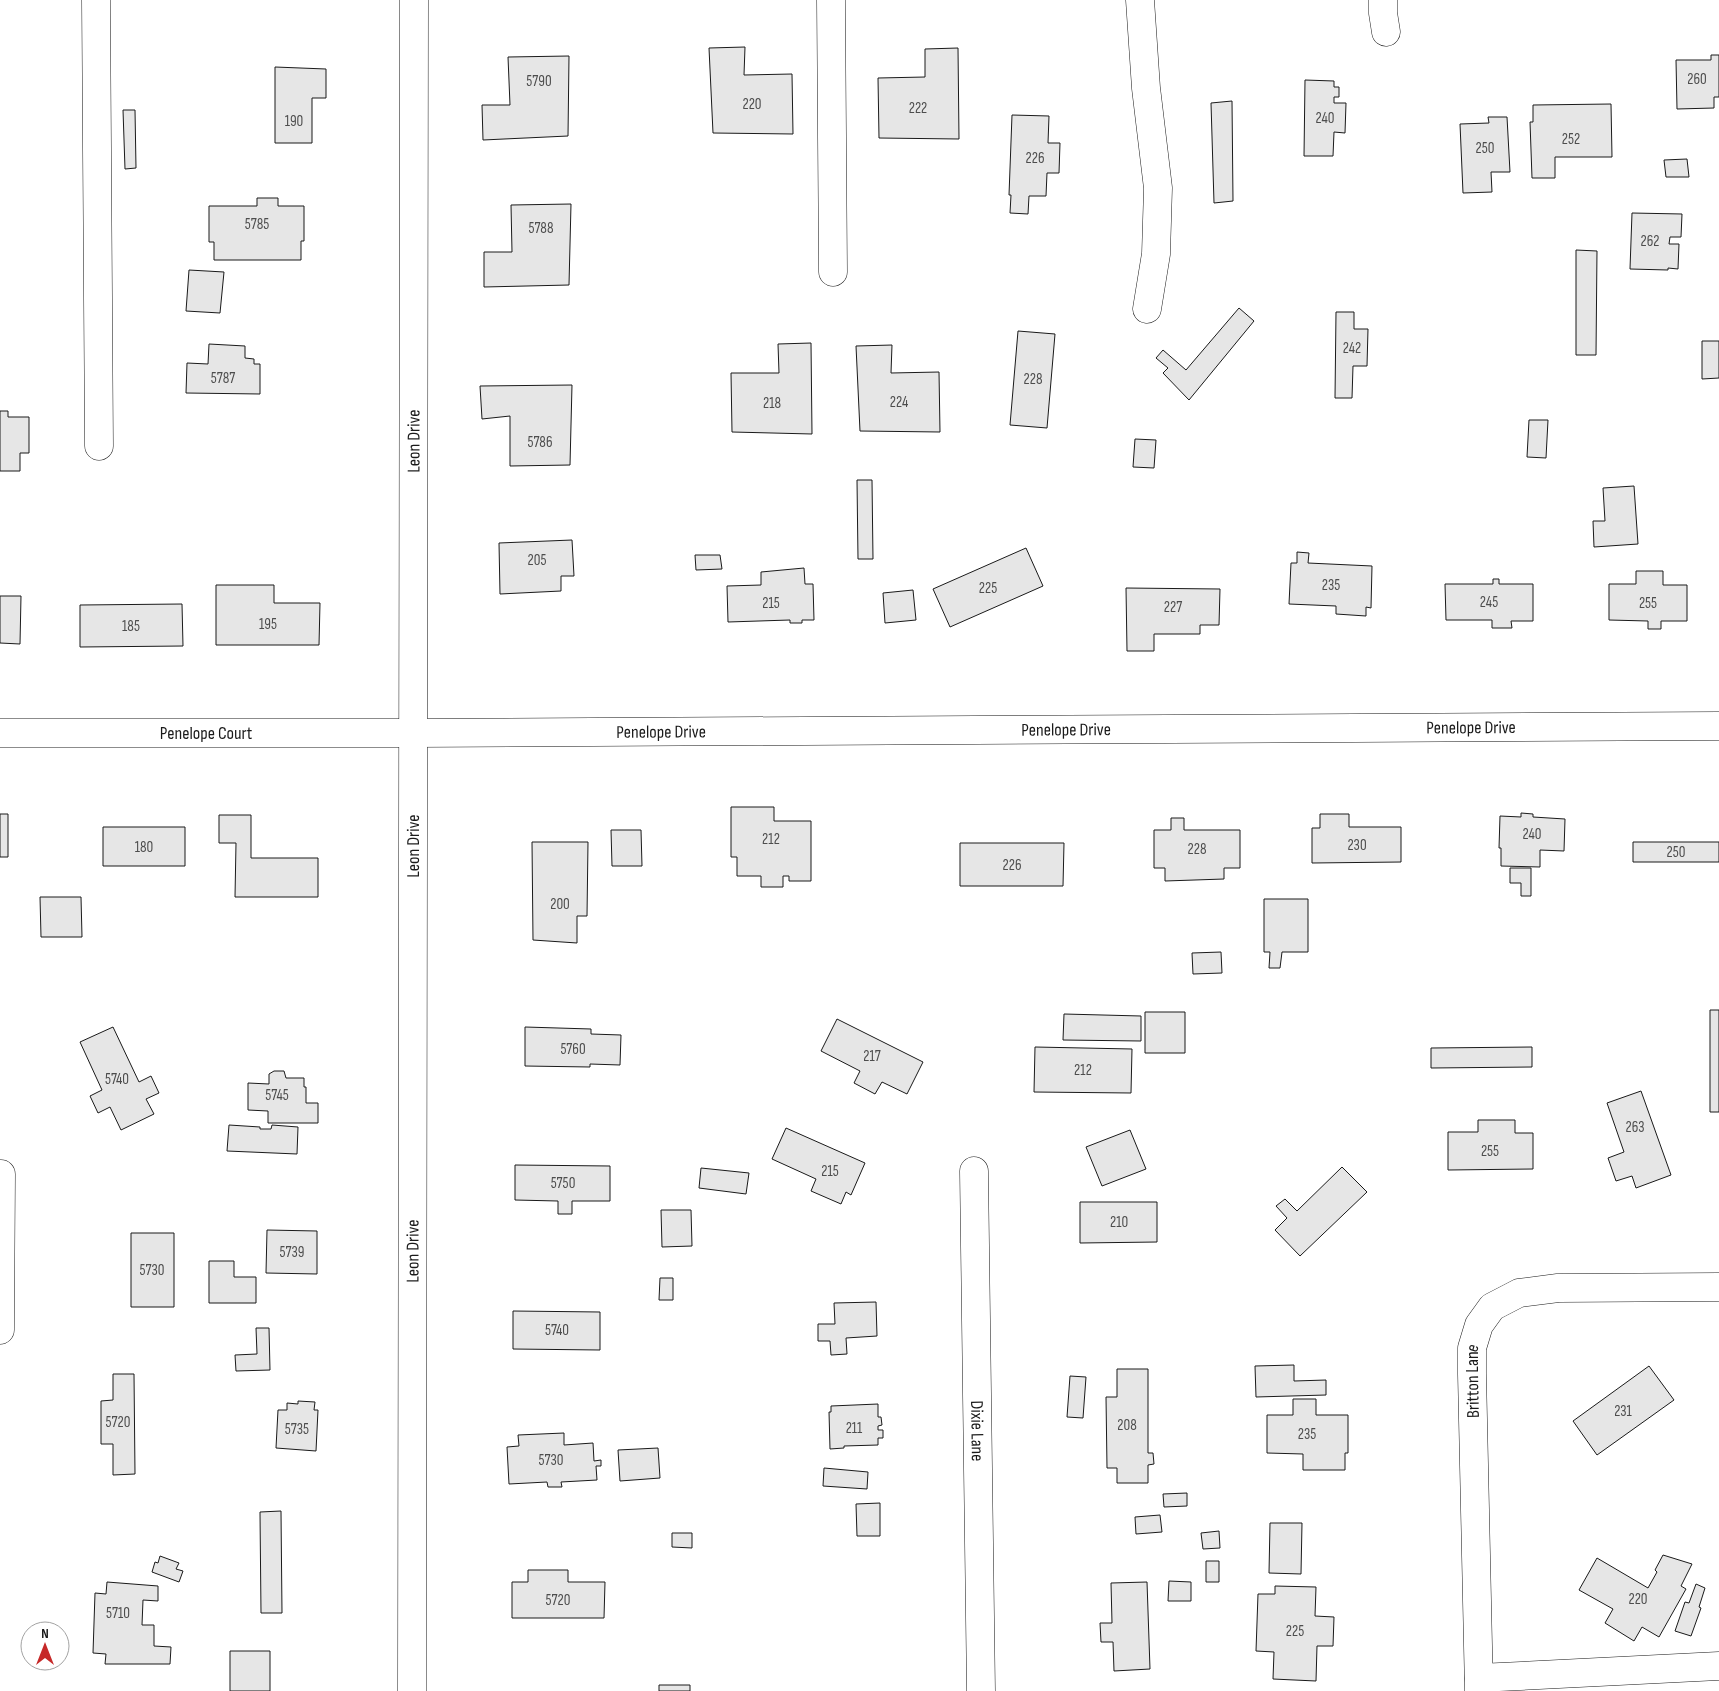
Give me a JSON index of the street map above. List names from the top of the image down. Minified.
{"streets":{"street":["Leon Drive","Penelope Drive","Penelope Court","Britton Lane","Dixie Lane"]},"crossings":[["Leon Drive","Penelope Drive"],["Leon Drive","Penelope Court"],["Penelope Drive","Penelope Court"]],"house_numbers":["260","5790","220","222","240","190","252","250","226","5785","5788","262","242","5787","228","224","218","5786","205","235","225","245","215","255","227","195","185","240","212","230","180","228","250","226","200","5760","217","212","5740","5745","263","255","215","5750","210","5739","5730","5740","231","5720","208","211","5735","235","5730","220","5720","5710","225"],"north":"top"}
